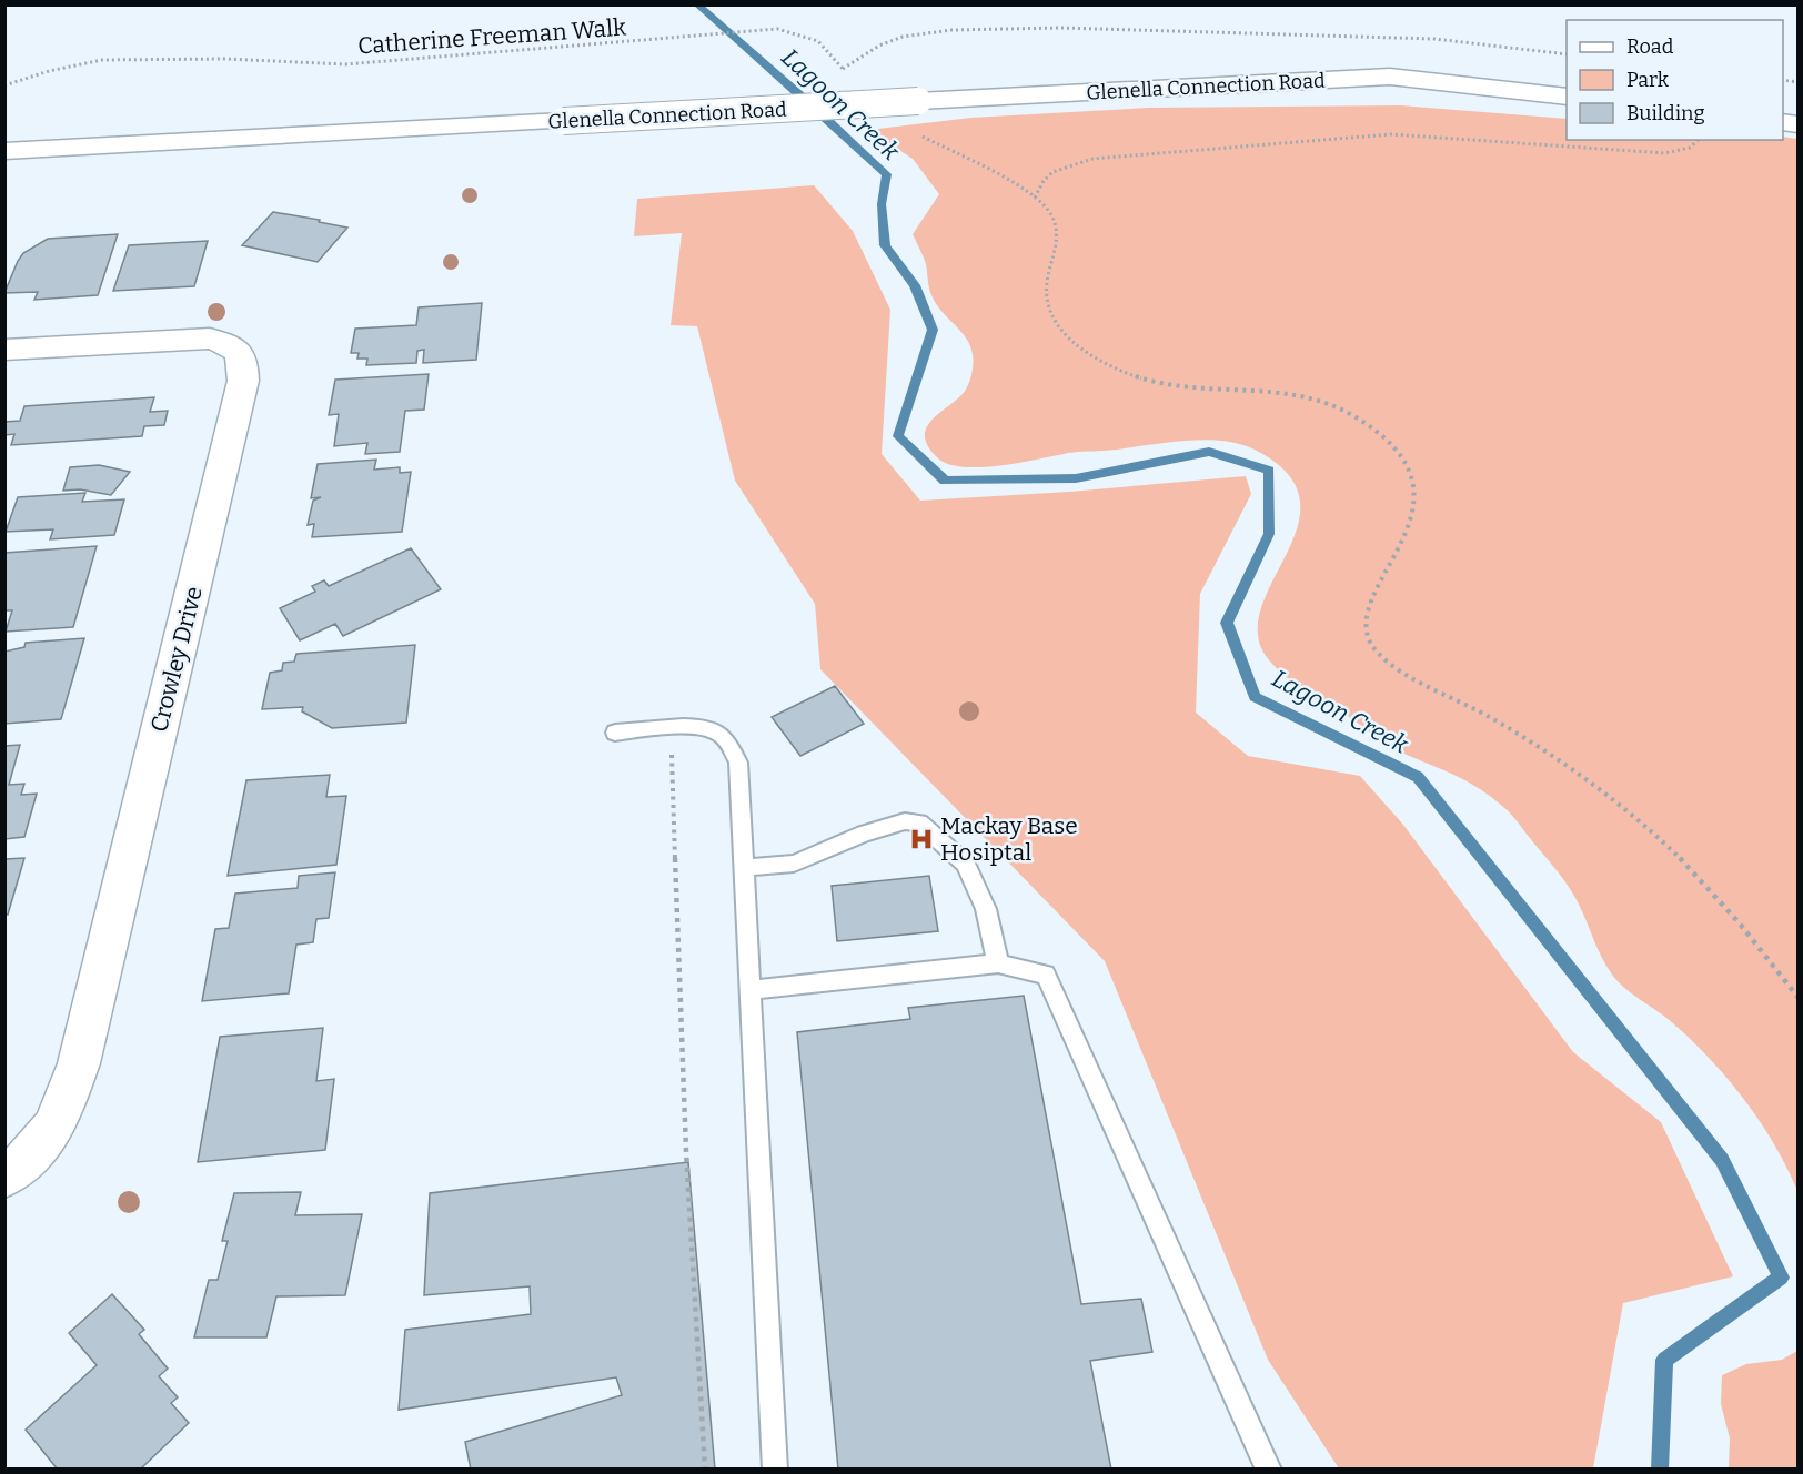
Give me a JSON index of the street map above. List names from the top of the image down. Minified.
{"streets":{"main road":["Glenella Connection Road","Crowley Drive"],"path":["Catherine Freeman Walk"]},"water":["Lagoon Creek"],"places":{"hospital":["Mackay Base Hosiptal"]},"legend":["Road","Park","Building"]}
